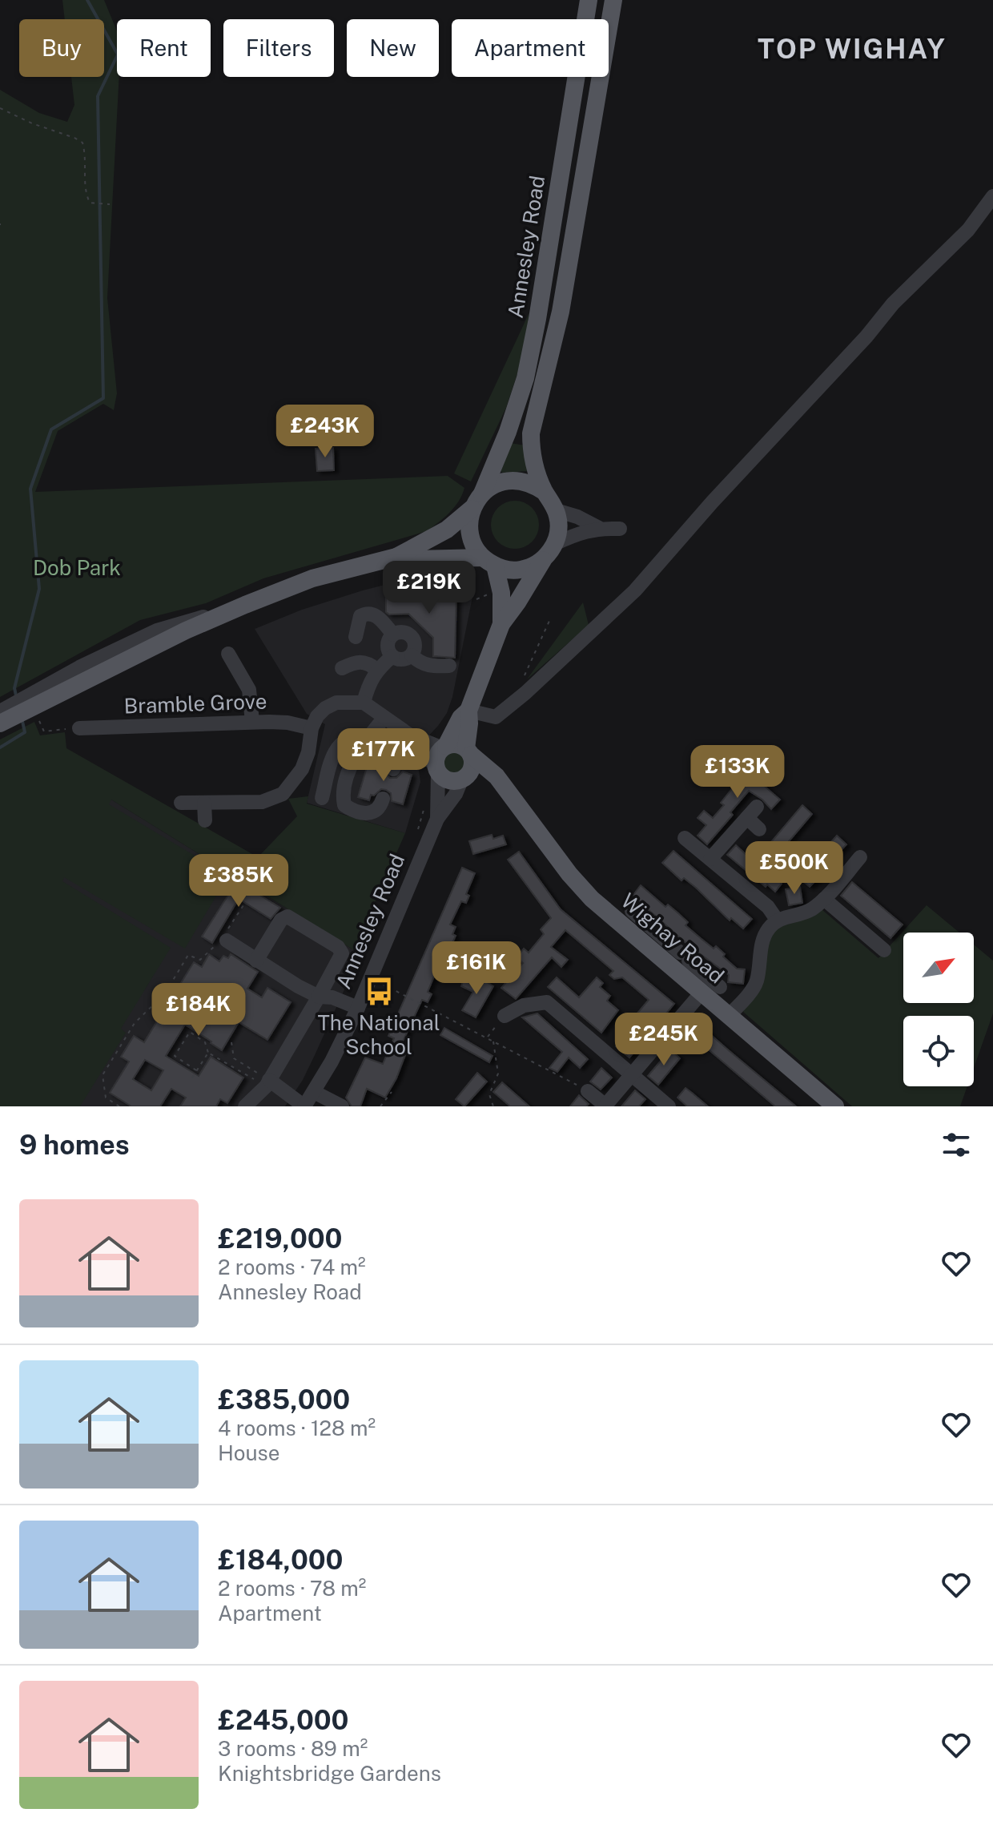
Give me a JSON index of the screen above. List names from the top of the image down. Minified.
{"streets":{"main road":["Annesley Road","Wighay Road"],"street":["Bramble Grove"]},"crossings":[["Annesley Road","Wighay Road"]],"districts":["TOP WIGHAY"],"parks":["Dob Park"],"places":{"bus stop":["The National School"]},"north":"top right","page":{"chip":["Buy","Rent","Filters","New","Apartment"],"price":["£243K","£219K","£177K","£133K","£500K","£385K","£161K","£184K","£245K"],"heading":"9 homes","list":[{"name":"£219,000","note":"2 rooms · 74 m² · Annesley Road"},{"name":"£385,000","note":"4 rooms · 128 m² · House"},{"name":"£184,000","note":"2 rooms · 78 m² · Apartment"},{"name":"£245,000","note":"3 rooms · 89 m² · Knightsbridge Gardens"}]}}
